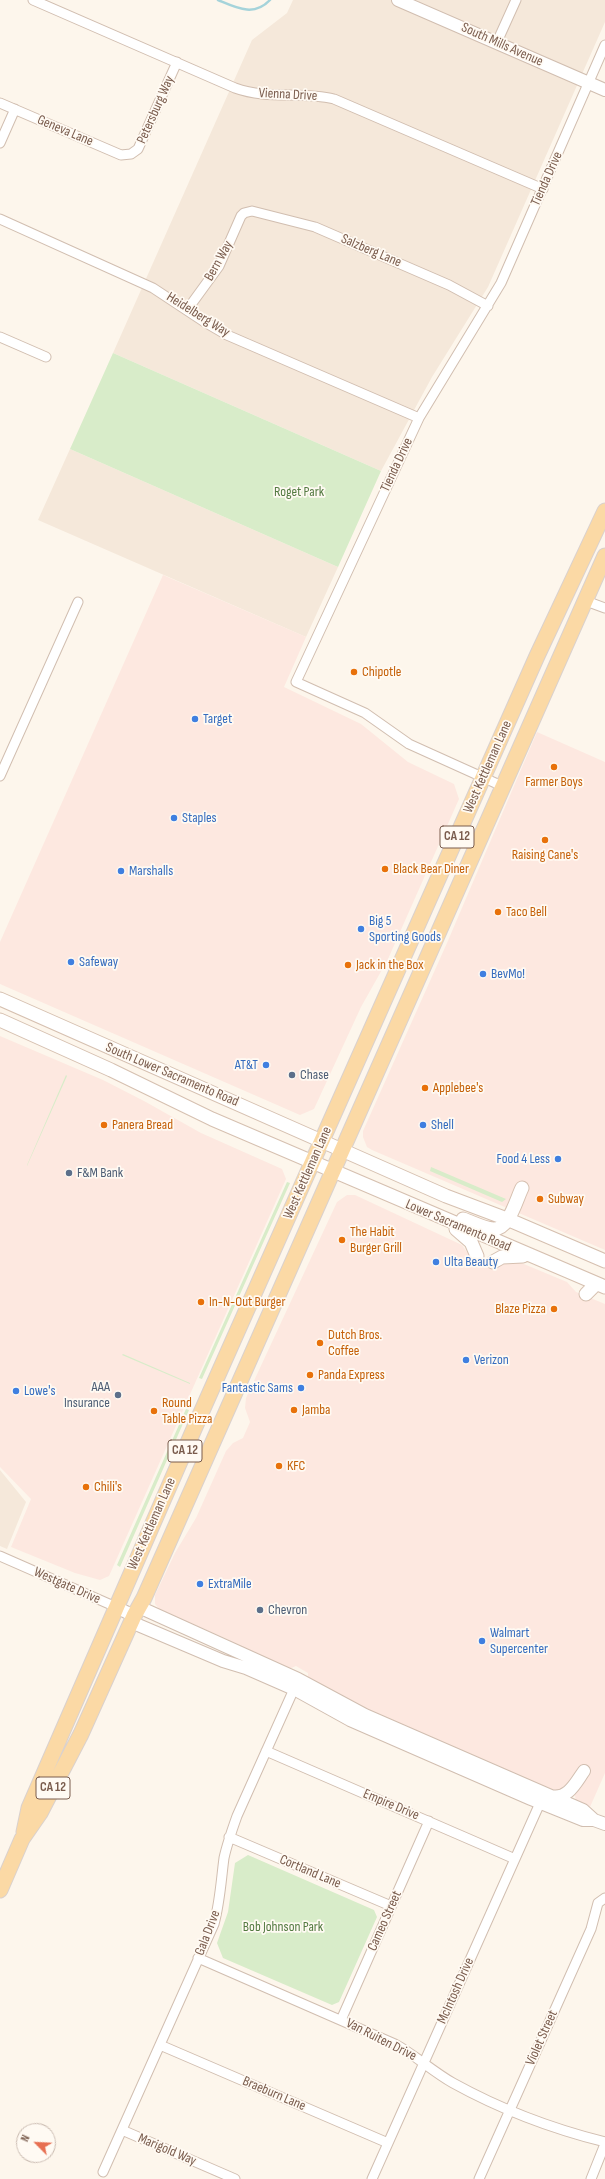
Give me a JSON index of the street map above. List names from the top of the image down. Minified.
{"streets":{"main road":["West Kettleman Lane","CA 12","South Lower Sacramento Road","Lower Sacramento Road"],"street":["South Mills Avenue","Vienna Drive","Petersburg Way","Geneva Lane","Tienda Drive","Salzberg Lane","Bern Way","Heidelberg Way","Westgate Drive","Empire Drive","Cortland Lane","Cameo Street","Gala Drive","McIntosh Drive","Violet Street","Van Ruiten Drive","Braeburn Lane","Marigold Way"]},"crossings":[["South Mills Avenue","Tienda Drive"],["Vienna Drive","Petersburg Way"],["Vienna Drive","Tienda Drive"],["Petersburg Way","Geneva Lane"],["Tienda Drive","Salzberg Lane"],["Tienda Drive","Heidelberg Way"],["Tienda Drive","West Kettleman Lane"],["Salzberg Lane","Bern Way"],["Bern Way","Heidelberg Way"],["West Kettleman Lane","South Lower Sacramento Road"],["West Kettleman Lane","Lower Sacramento Road"],["West Kettleman Lane","Westgate Drive"],["South Lower Sacramento Road","Lower Sacramento Road"],["Empire Drive","Cameo Street"],["Empire Drive","Gala Drive"],["Empire Drive","McIntosh Drive"],["Cortland Lane","Cameo Street"],["Cortland Lane","Gala Drive"],["Cameo Street","Van Ruiten Drive"],["Gala Drive","Van Ruiten Drive"],["Gala Drive","Braeburn Lane"],["Gala Drive","Marigold Way"],["McIntosh Drive","Van Ruiten Drive"],["McIntosh Drive","Braeburn Lane"],["Violet Street","Van Ruiten Drive"]],"parks":["Roget Park","Bob Johnson Park"],"places":["Chipotle","Target","Farmer Boys","Staples","Raising Cane's","Black Bear Diner","Marshalls","Taco Bell","Big 5 Sporting Goods","Safeway","Jack in the Box","BevMo!","AT&T","Chase","Applebee's","Panera Bread","Shell","Food 4 Less","F&M Bank","Subway","The Habit Burger Grill","Ulta Beauty","In-N-Out Burger","Blaze Pizza","Dutch Bros. Coffee","Verizon","Panda Express","Fantastic Sams","Lowe's","AAA Insurance","Jamba","Round Table Pizza","KFC","Chili's","ExtraMile","Chevron","Walmart Supercenter"],"north":"top left"}
